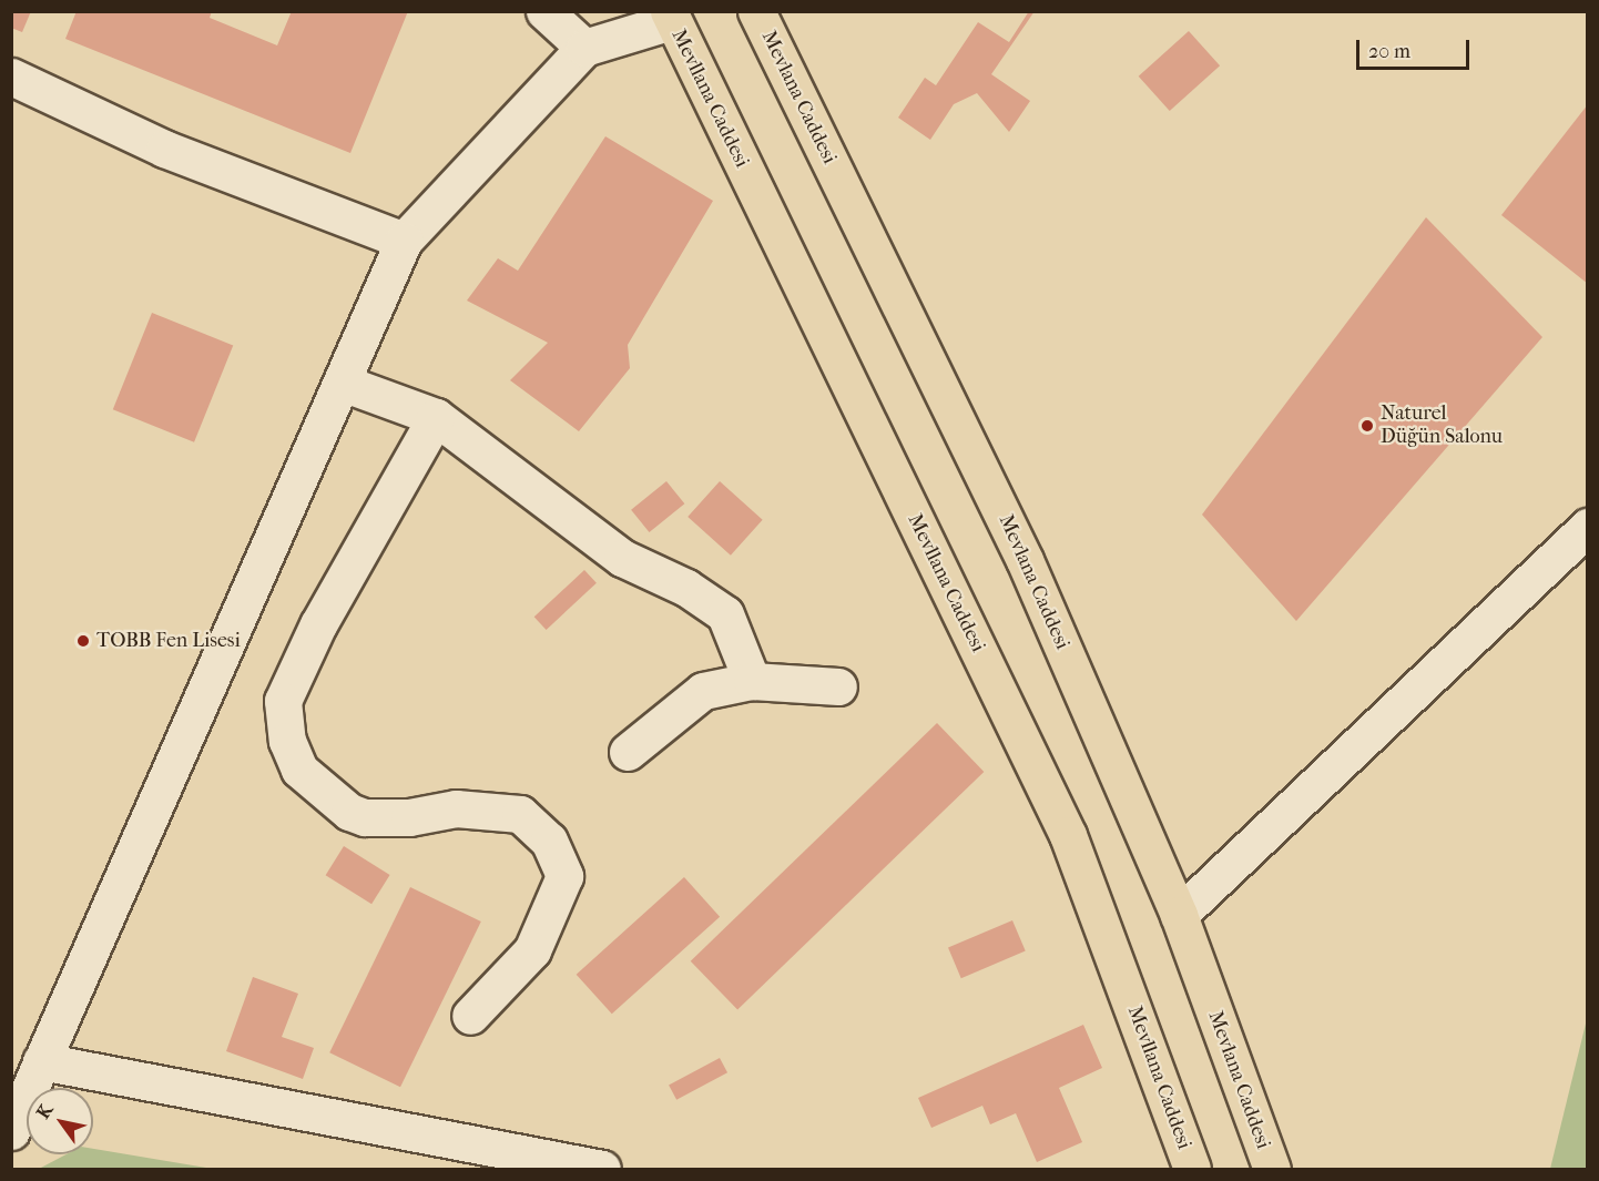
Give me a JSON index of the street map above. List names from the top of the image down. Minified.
{"streets":{"main road":["Mevlana Caddesi","Mevllana Caddesi"]},"places":["Naturel Düğün Salonu","TOBB Fen Lisesi"],"scale_bar":"20 m","north":"top left"}
